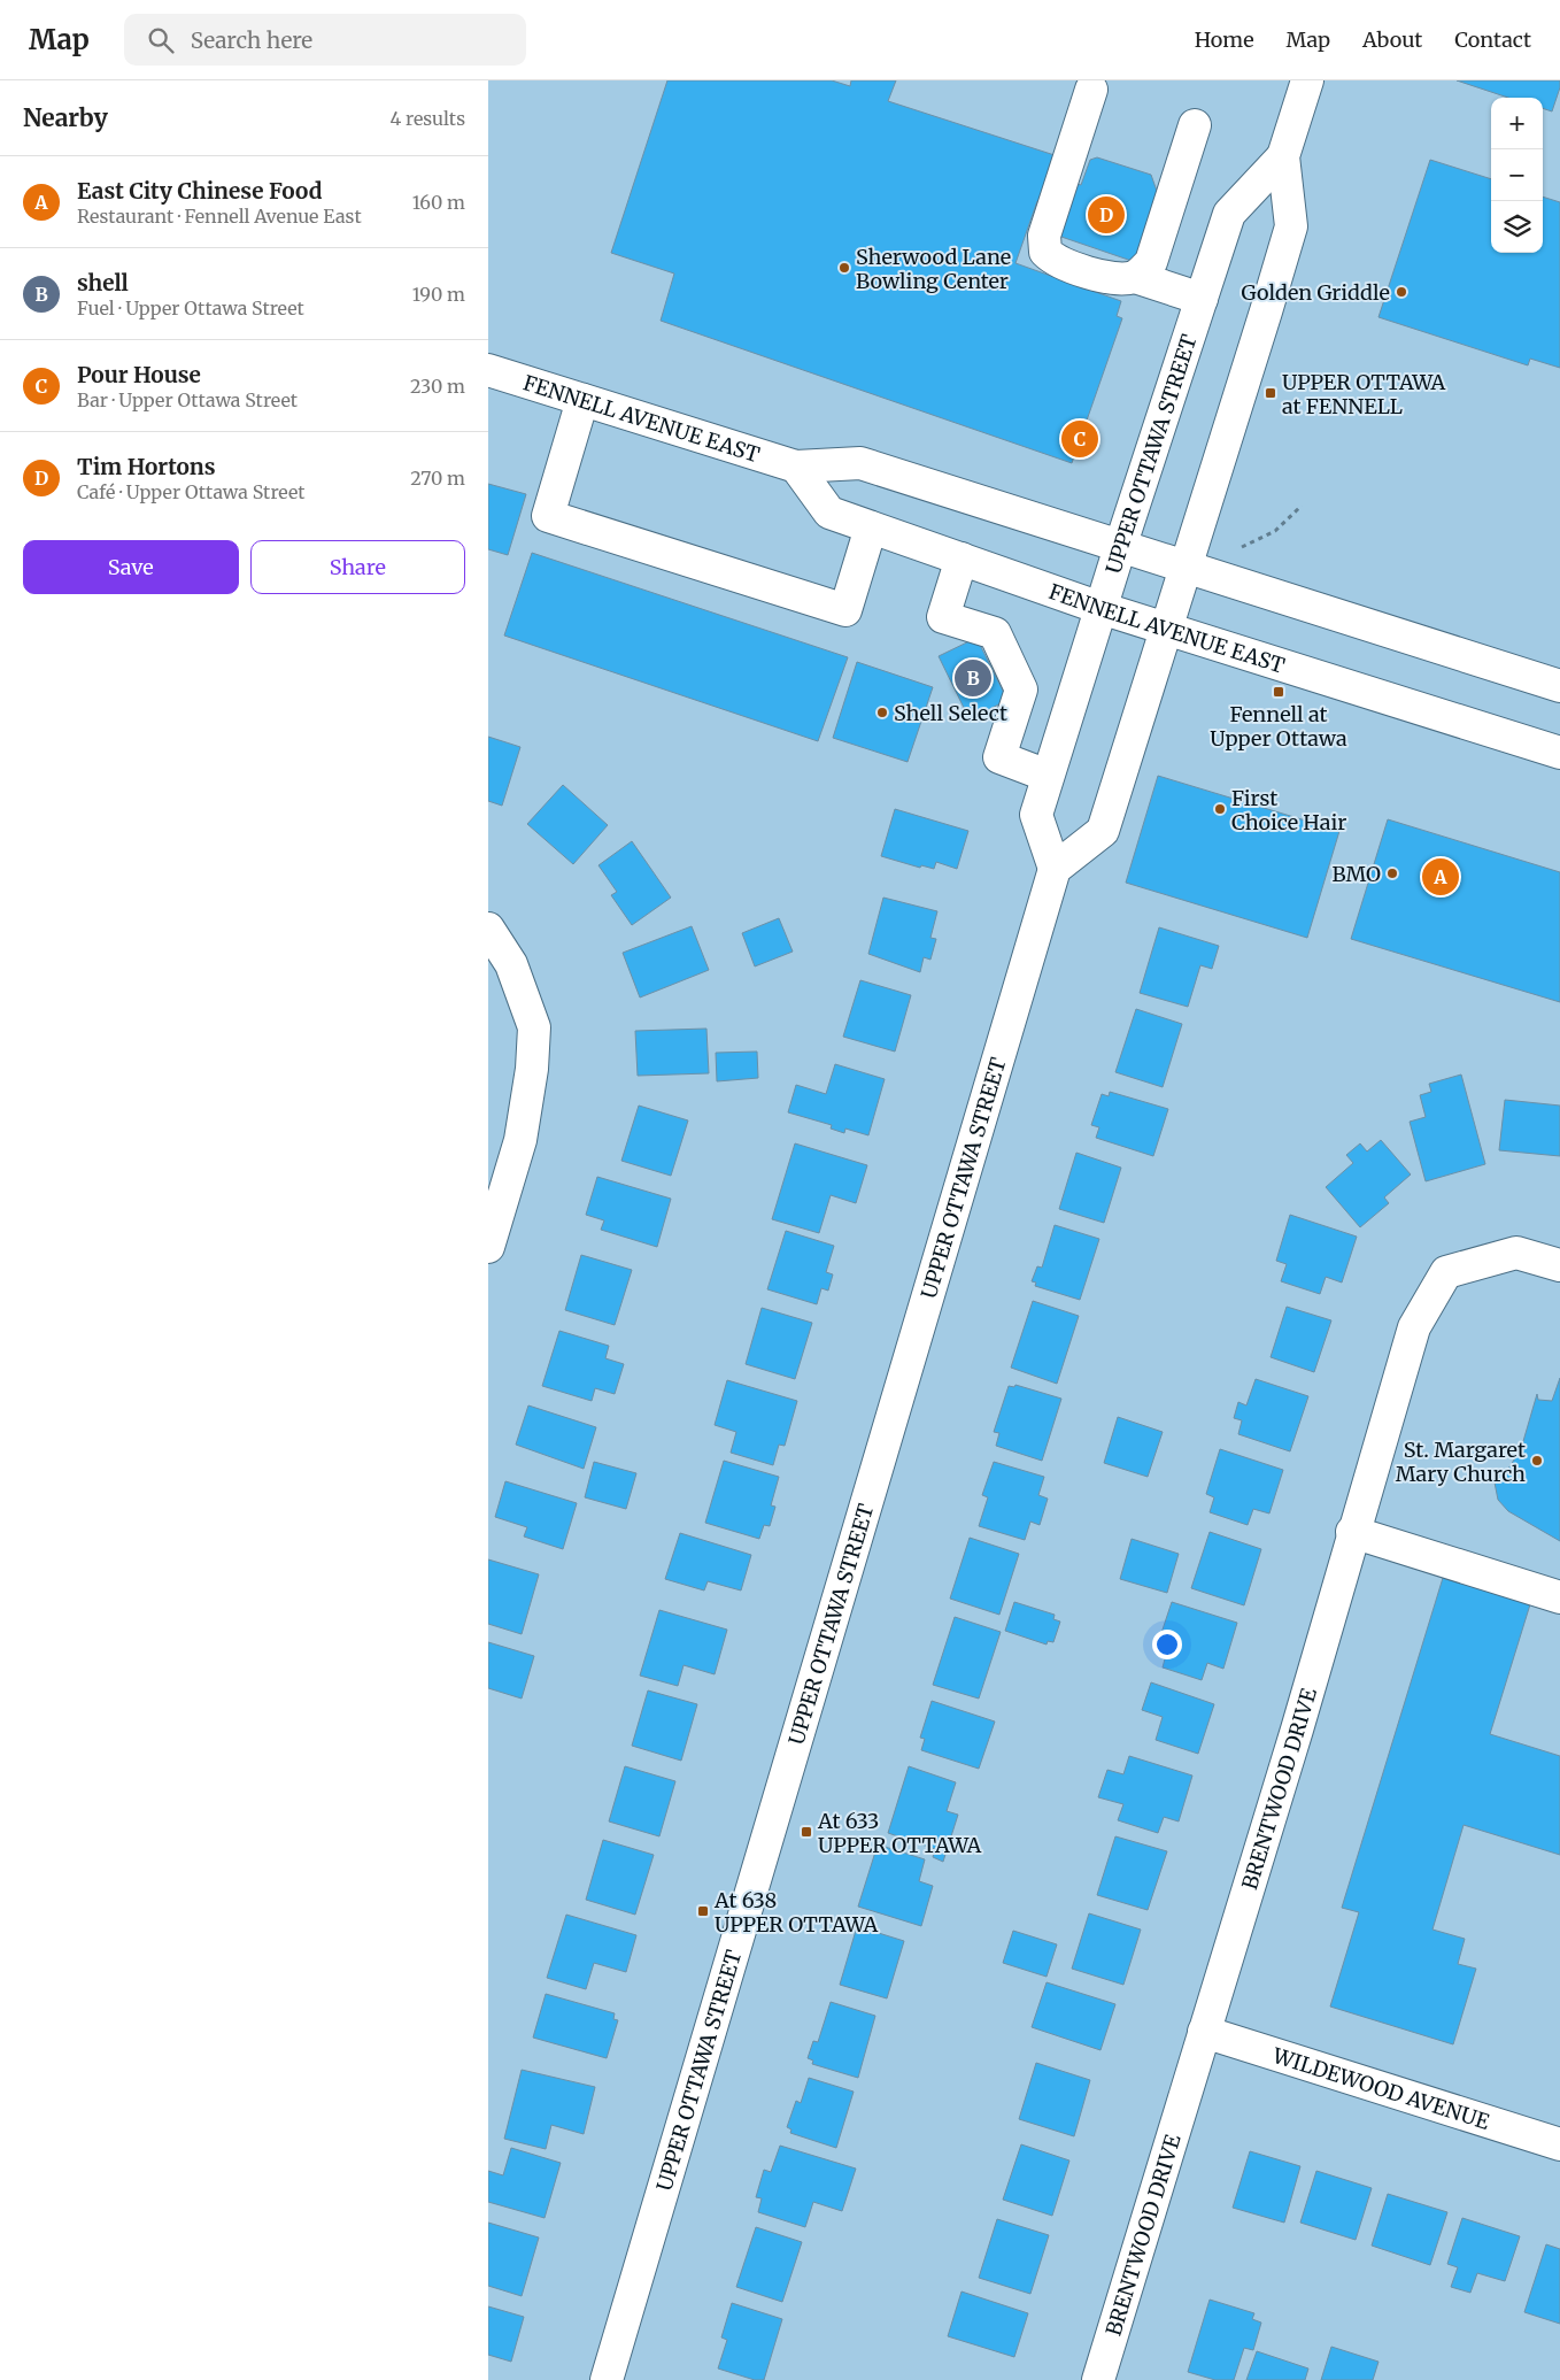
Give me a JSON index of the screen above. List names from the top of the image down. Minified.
{"streets":{"main road":["FENNELL AVENUE EAST","UPPER OTTAWA STREET","BRENTWOOD DRIVE","WILDEWOOD AVENUE"]},"crossings":[["FENNELL AVENUE EAST","UPPER OTTAWA STREET"],["BRENTWOOD DRIVE","WILDEWOOD AVENUE"]],"places":{"other":["Sherwood Lane Bowling Center","Golden Griddle","Shell Select","First Choice Hair","BMO","St. Margaret Mary Church"],"transit":["UPPER OTTAWA at FENNELL","Fennell at Upper Ottawa","At 633 UPPER OTTAWA","At 638 UPPER OTTAWA"]},"page":{"header":"Map","search":"Search here","nav":["Home","Map","About","Contact"],"heading":["Nearby","4 results"],"map_buttons":["+","−"],"list":[{"mark":"A","name":"East City Chinese Food","note":"Restaurant · Fennell Avenue East","value":"160 m"},{"mark":"B","name":"shell","note":"Fuel · Upper Ottawa Street","value":"190 m"},{"mark":"C","name":"Pour House","note":"Bar · Upper Ottawa Street","value":"230 m"},{"mark":"D","name":"Tim Hortons","note":"Café · Upper Ottawa Street","value":"270 m"}],"pins":["D","C","B","A"],"buttons":["Save","Share"]}}
